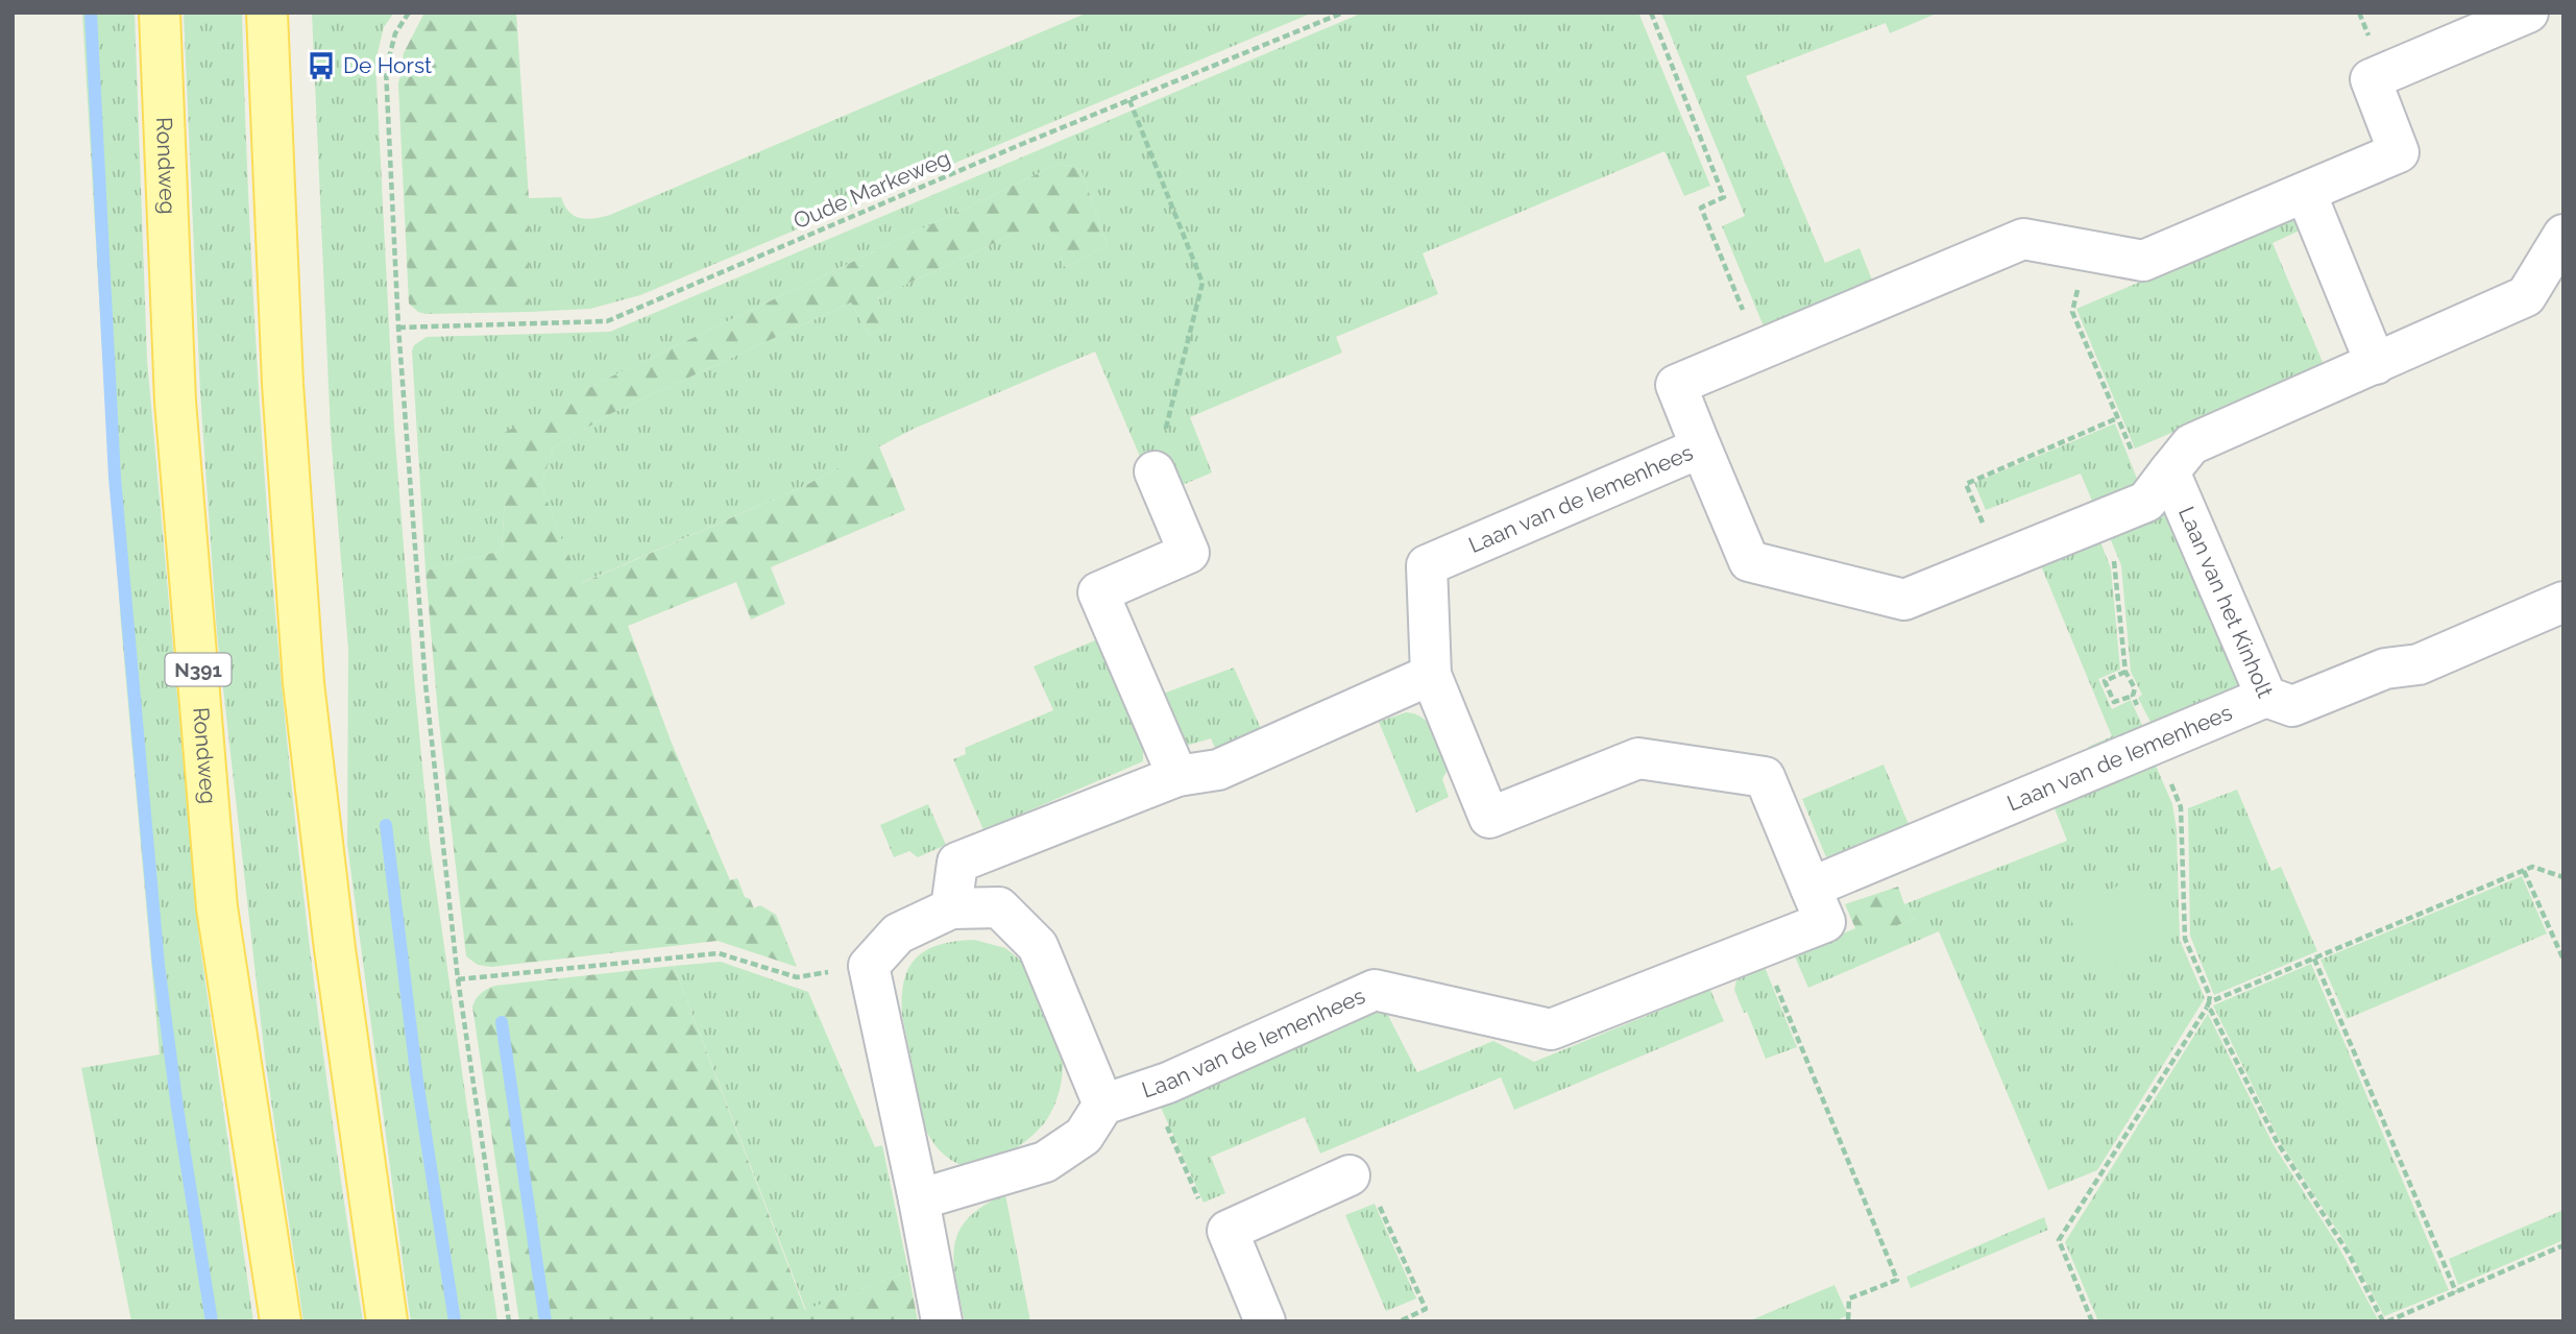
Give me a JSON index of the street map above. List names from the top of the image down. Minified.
{"streets":{"main road":["Rondweg","N391"],"street":["Laan van de Iemenhees","Laan van het Kinholt"],"path":["Oude Markeweg"]},"crossings":[["Laan van de Iemenhees","Laan van het Kinholt"]],"places":{"bus stop":["De Horst"]}}
